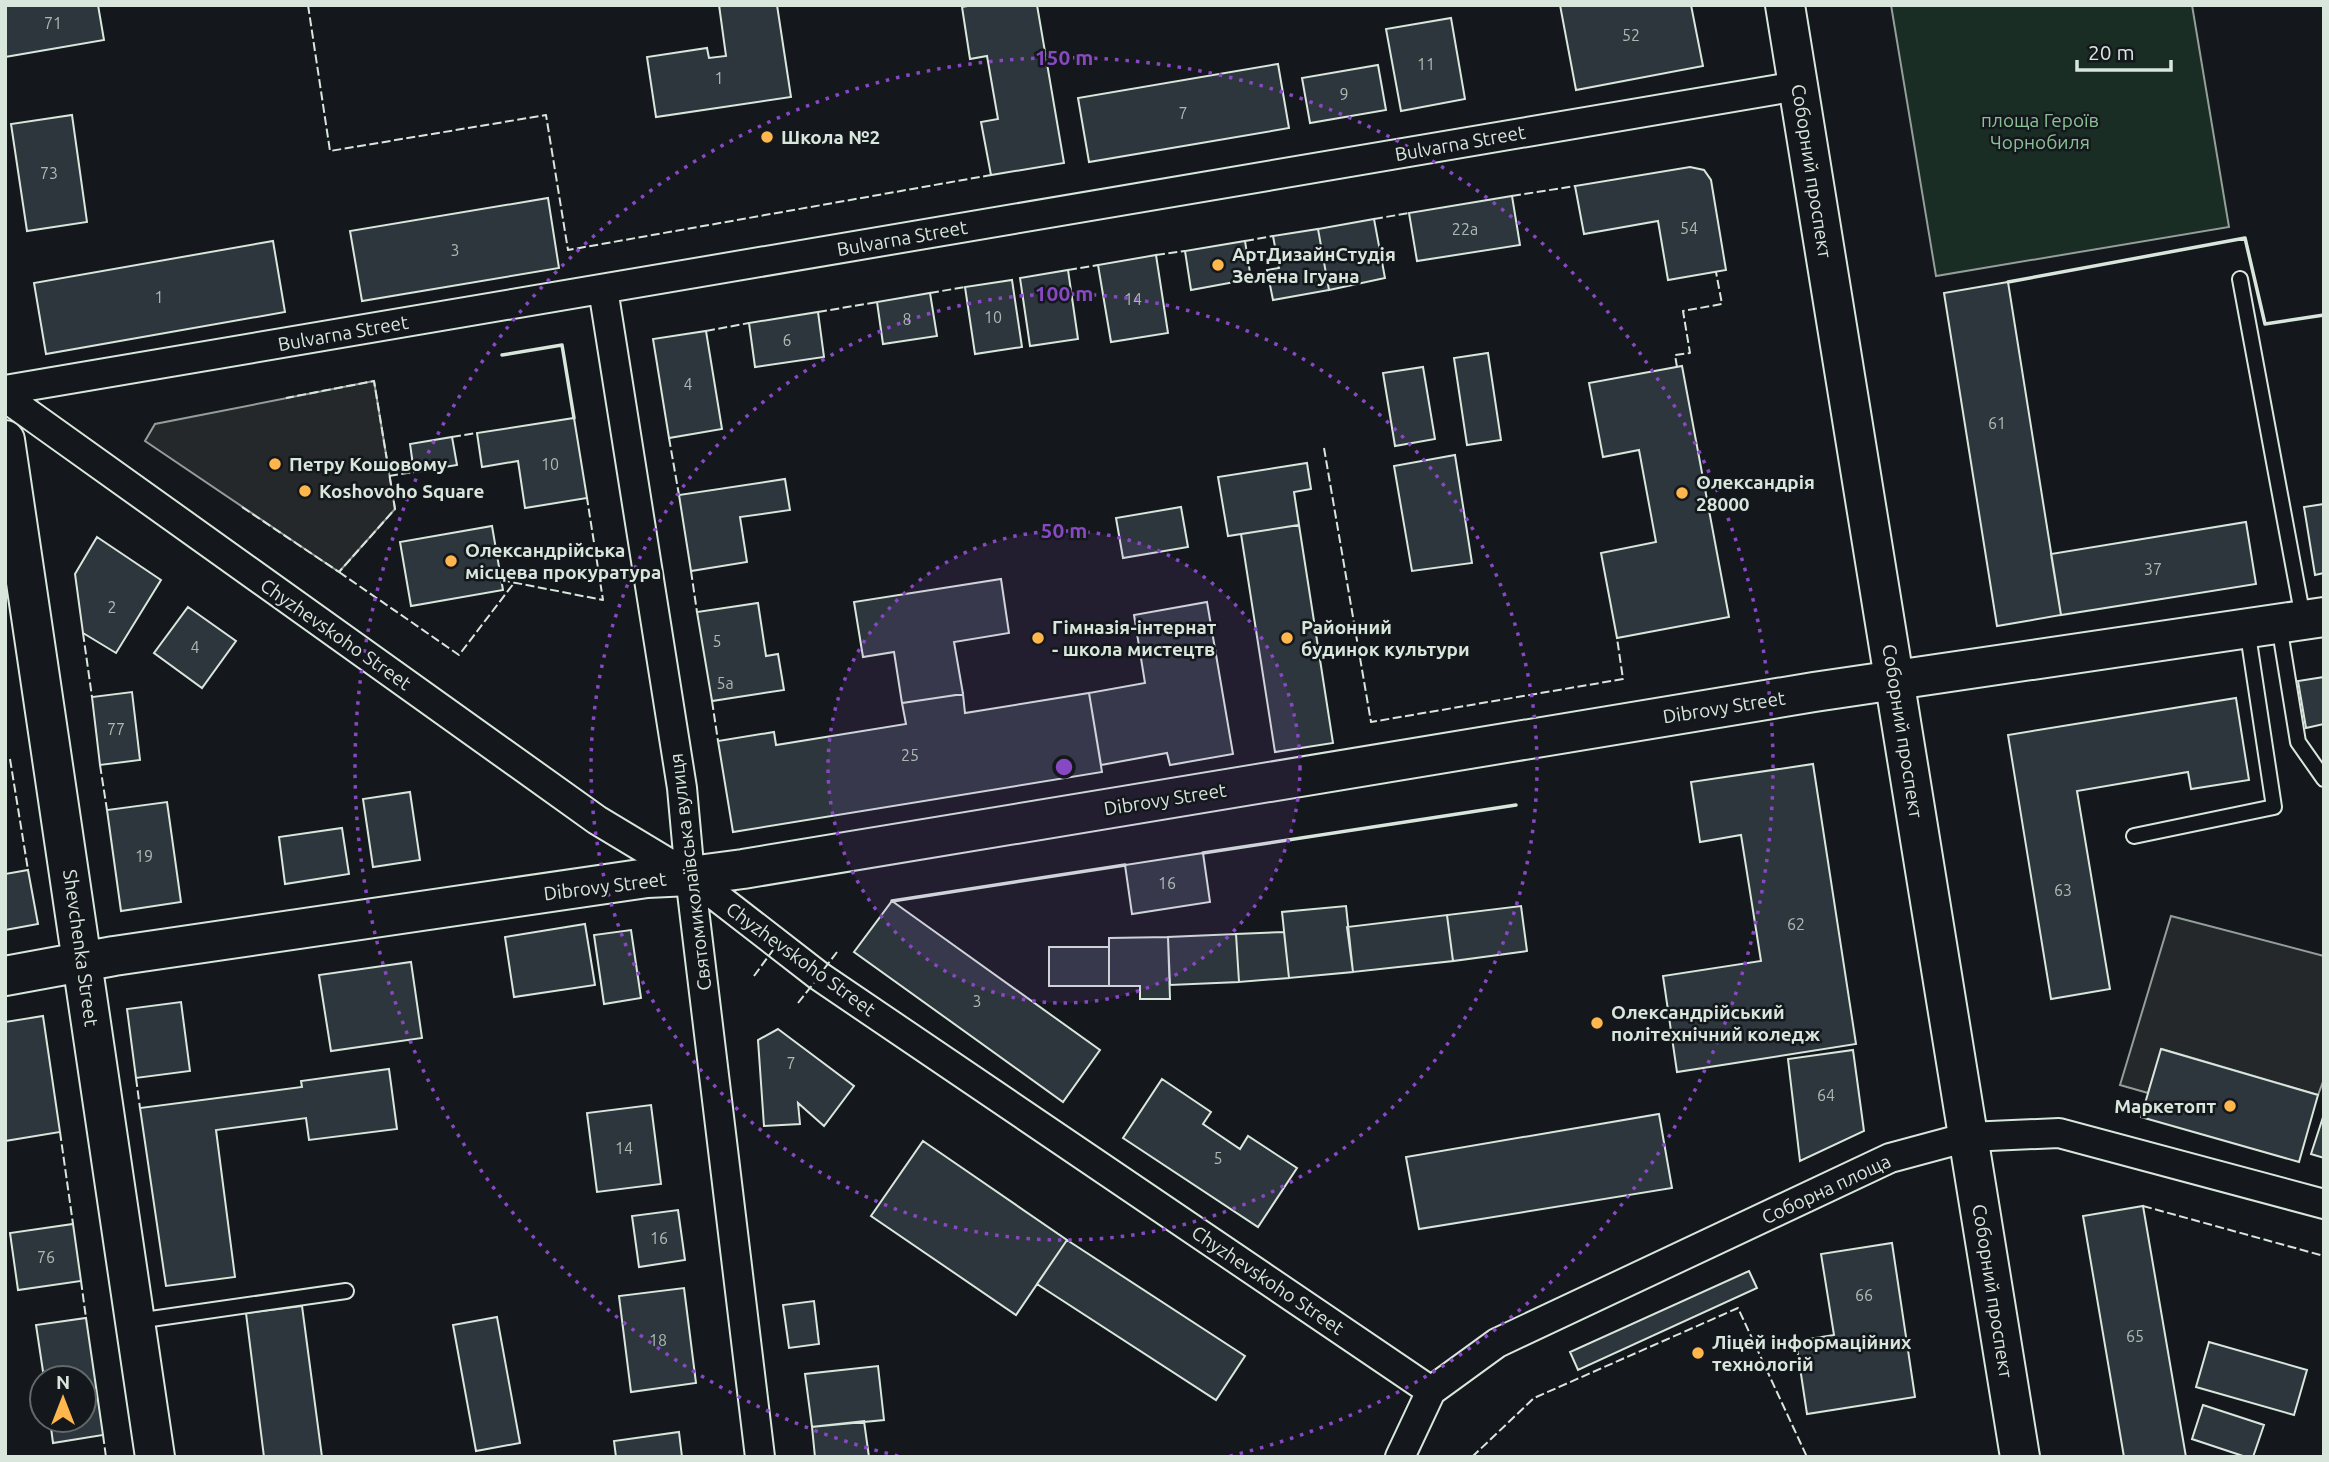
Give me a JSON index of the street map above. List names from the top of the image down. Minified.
{"streets":{"street":["Bulvarna Street","Соборний проспект","Chyzhevskoho Street","Dibrovy Street","Святомиколаївська вулиця","Shevchenka Street","Соборна площа"]},"crossings":[["Bulvarna Street","Соборний проспект"],["Bulvarna Street","Святомиколаївська вулиця"],["Соборний проспект","Dibrovy Street"],["Соборний проспект","Соборна площа"],["Chyzhevskoho Street","Dibrovy Street"],["Chyzhevskoho Street","Святомиколаївська вулиця"],["Chyzhevskoho Street","Соборна площа"],["Dibrovy Street","Святомиколаївська вулиця"],["Dibrovy Street","Shevchenka Street"]],"parks":["площа Героїв Чорнобиля"],"places":["Школа №2","АртДизайнСтудія Зелена Ігуана","Петру Кошовому","Koshovoho Square","Олександрія 28000","Олександрійська місцева прокуратура","Гімназія-інтернат - школа мистецтв","Районний будинок культури","Олександрійський політехнічний коледж","Маркетопт","Ліцей інформаційних технологій"],"house_numbers":["71","52","11","1","9","7","73","54","22а","3","1","14","10","8","6","4","61","10","37","2","5","4","5а","77","25","19","16","63","62","3","7","64","14","5","16","76","66","65","18"],"scale_bar":"20 m","north":"top","rings":["150 m","100 m","50 m"]}
